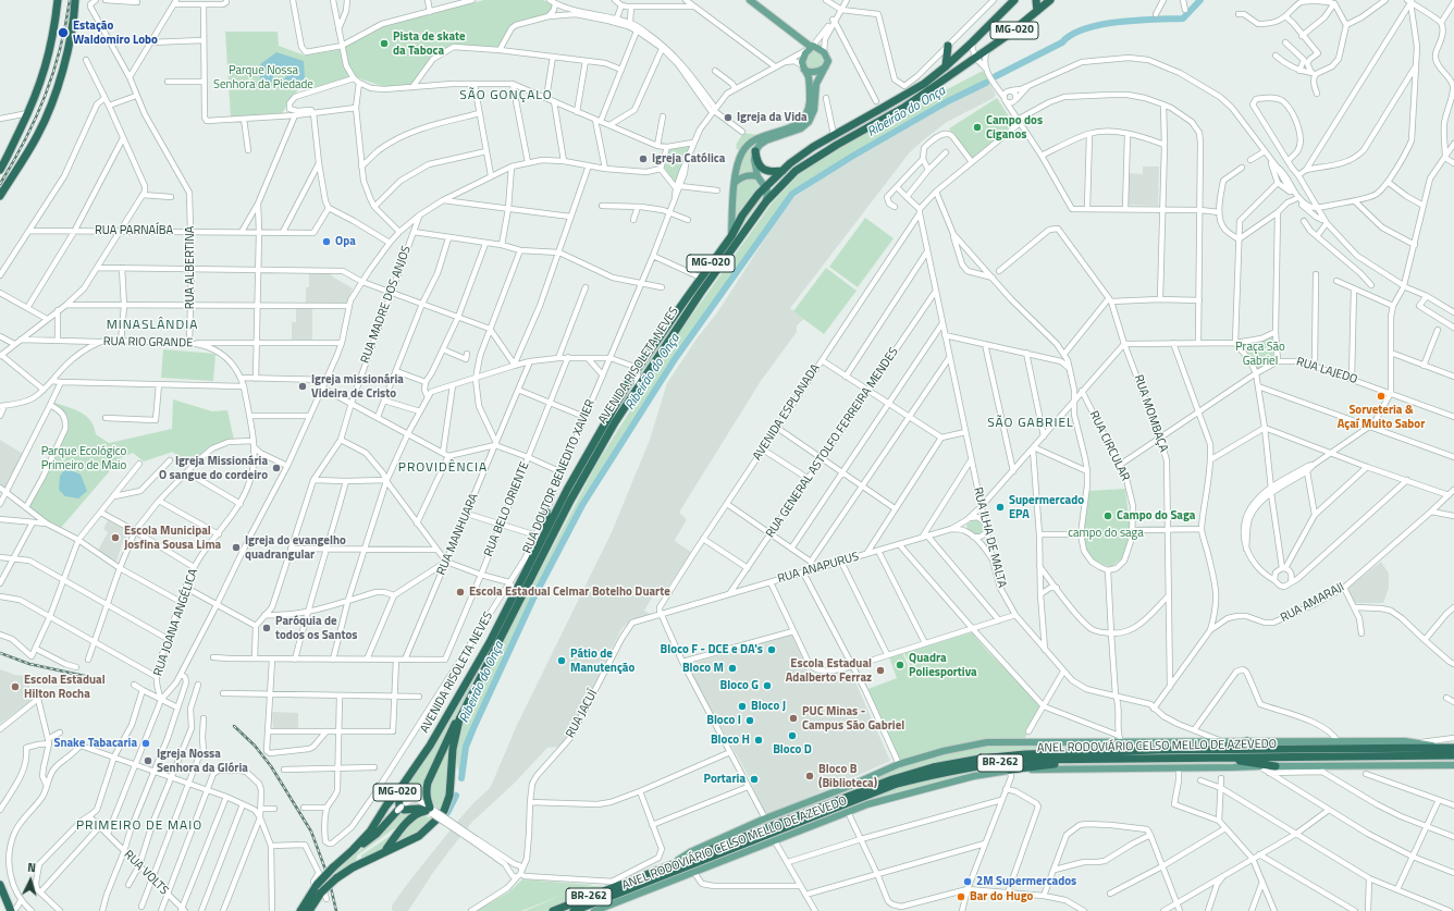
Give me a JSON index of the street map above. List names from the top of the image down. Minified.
{"streets":{"highway":["MG-020","AVENIDA RISOLETA NEVES","ANEL RODOVIÁRIO CELSO MELLO DE AZEVEDO","BR-262"],"street":["RUA PARNAÍBA","RUA ALBERTINA","RUA MADRE DOS ANJOS","RUA RIO GRANDE","RUA LAJEDO","AVENIDA ESPLANADA","RUA MOMBAÇA","RUA GENERAL ASTOLFO FERREIRA MENDES","RUA CIRCULAR","RUA DOUTOR BENEDITO XAVIER","RUA BELO ORIENTE","RUA MANHUARA","RUA ILHA DE MALTA","RUA ANAPURUS","RUA AMARAJI","RUA JOANA ANGÉLICA","RUA JACUÍ","RUA VOLTS"]},"crossings":[["RUA PARNAÍBA","RUA ALBERTINA"],["RUA ALBERTINA","RUA RIO GRANDE"],["RUA RIO GRANDE","RUA JOANA ANGÉLICA"],["RUA LAJEDO","RUA MOMBAÇA"],["RUA LAJEDO","RUA CIRCULAR"],["AVENIDA ESPLANADA","RUA ILHA DE MALTA"],["AVENIDA ESPLANADA","RUA ANAPURUS"],["RUA MOMBAÇA","RUA AMARAJI"],["RUA GENERAL ASTOLFO FERREIRA MENDES","RUA ILHA DE MALTA"],["RUA GENERAL ASTOLFO FERREIRA MENDES","RUA ANAPURUS"],["RUA BELO ORIENTE","RUA MANHUARA"],["RUA ILHA DE MALTA","RUA ANAPURUS"],["RUA ILHA DE MALTA","RUA AMARAJI"],["RUA ILHA DE MALTA","ANEL RODOVIÁRIO CELSO MELLO DE AZEVEDO"],["RUA ANAPURUS","RUA JACUÍ"]],"districts":["SÃO GONÇALO","MINASLÂNDIA","SÃO GABRIEL","PROVIDÊNCIA","PRIMEIRO DE MAIO"],"water":["Ribeirão do Onça"],"parks":["Parque Nossa Senhora da Piedade","Praça São Gabriel","Parque Ecológico Primeiro de Maio","campo do saga"],"places":["Estação Waldomiro Lobo","Pista de skate da Taboca","Igreja da Vida","Campo dos Ciganos","Igreja Católica","Opa","Igreja missionária Videira de Cristo","Sorveteria & Açaí Muito Sabor","Igreja Missionária O sangue do cordeiro","Supermercado EPA","Campo do Saga","Escola Municipal Josfina Sousa Lima","Igreja do evangelho quadrangular","Escola Estadual Celmar Botelho Duarte","Paróquia de todos os Santos","Bloco F - DCE e DA's","Pátio de Manutenção","Quadra Poliesportiva","Bloco M","Escola Estadual Adalberto Ferraz","Bloco G","Escola Estadual Hilton Rocha","Bloco J","PUC Minas - Campus São Gabriel","Bloco I","Bloco D","Bloco H","Snake Tabacaria","Igreja Nossa Senhora da Glória","Bloco B (Biblioteca)","Portaria","2M Supermercados","Bar do Hugo"],"north":"top"}
